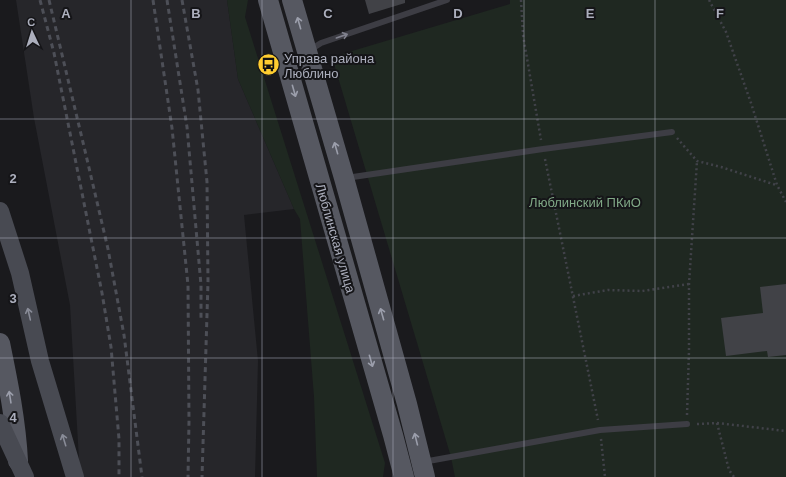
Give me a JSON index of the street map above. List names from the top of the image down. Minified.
{"streets":{"main road":["Люблинская улица"]},"parks":["Люблинский ПКиО"],"places":{"bus stop":["Управа района Люблино"]},"north":"top","grid":{"columns":["A","B","C","D","E","F"],"rows":["2","3","4"]}}
